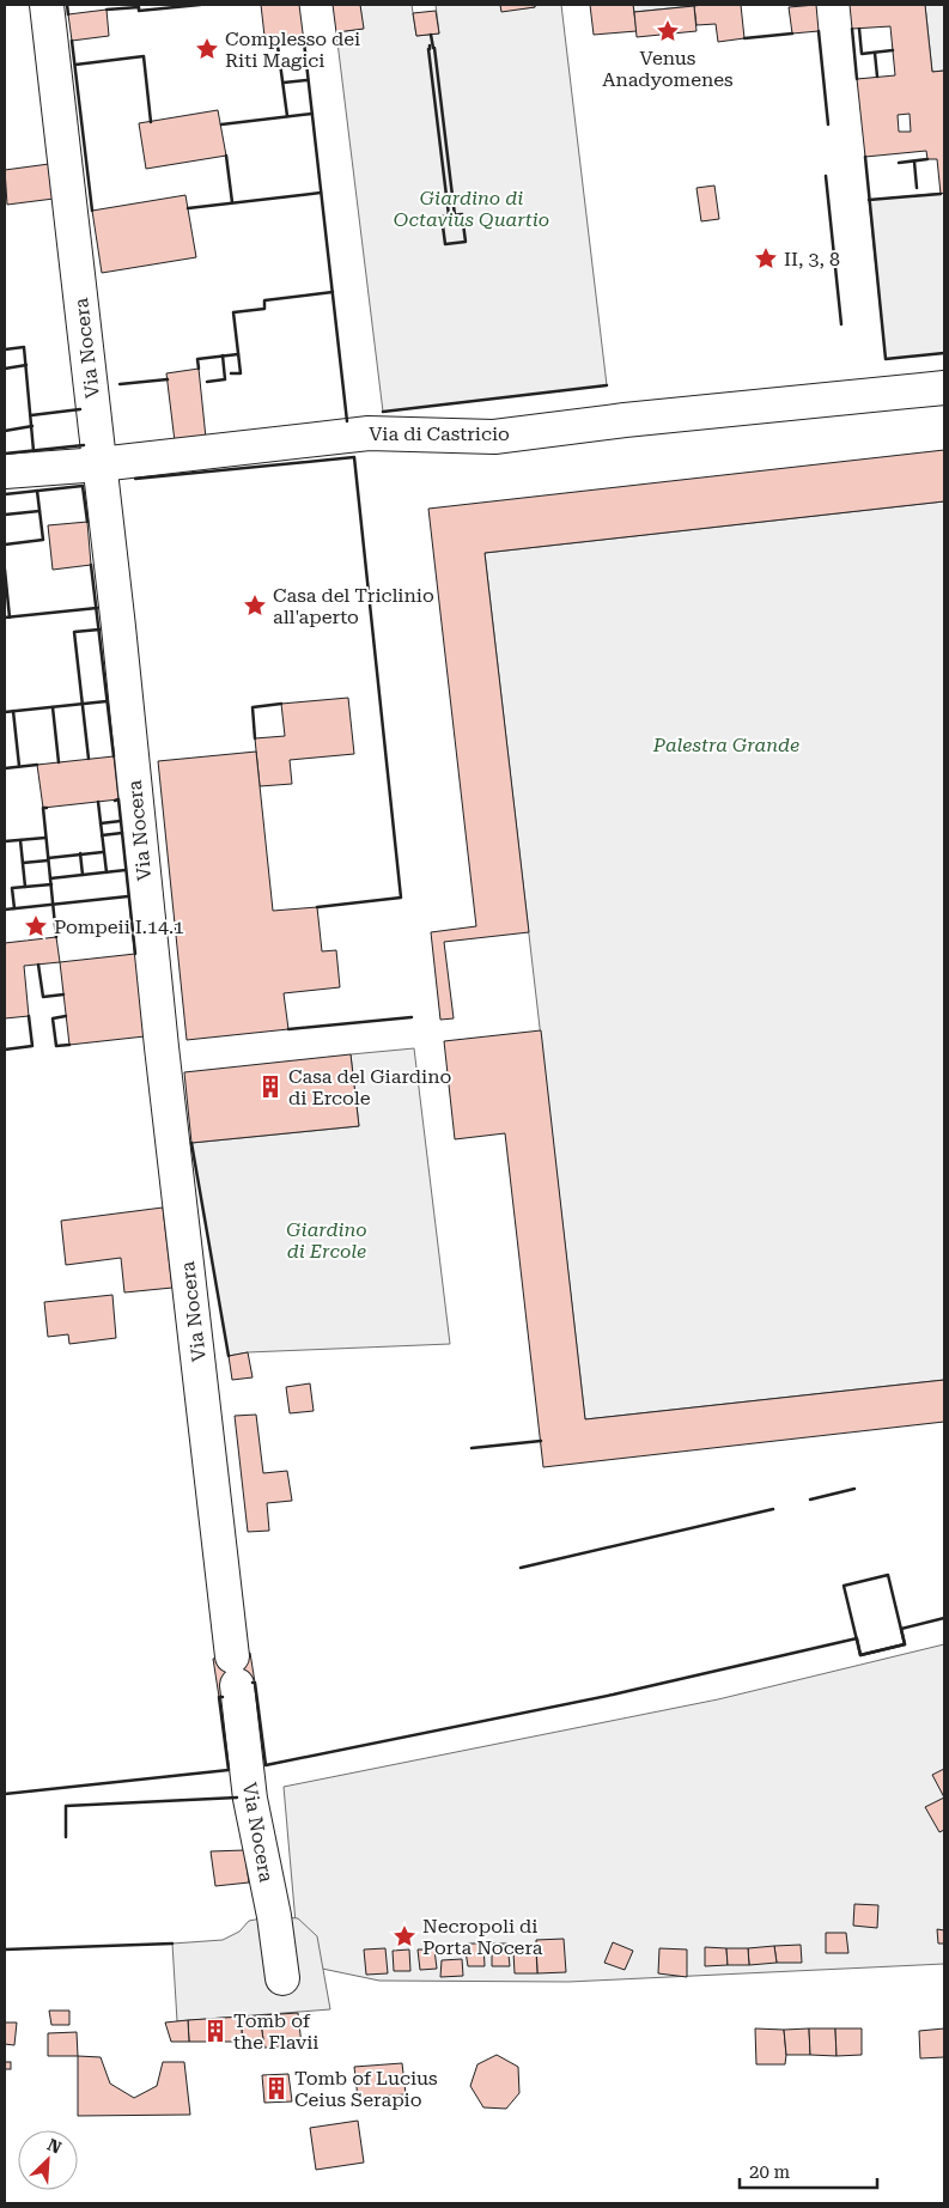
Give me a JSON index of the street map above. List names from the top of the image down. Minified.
{"streets":{"street":["Via Nocera","Via di Castricio"]},"crossings":[["Via Nocera","Via di Castricio"]],"parks":["Giardino di Octavius Quartio","Palestra Grande","Giardino di Ercole"],"places":{"place":["Venus Anadyomenes","Complesso dei Riti Magici","II, 3, 8","Casa del Triclinio all'aperto","Pompeii I.14.1","Necropoli di Porta Nocera"],"building":["Casa del Giardino di Ercole","Tomb of the Flavii","Tomb of Lucius Ceius Serapio"]},"scale_bar":"20 m","north":"top right"}
